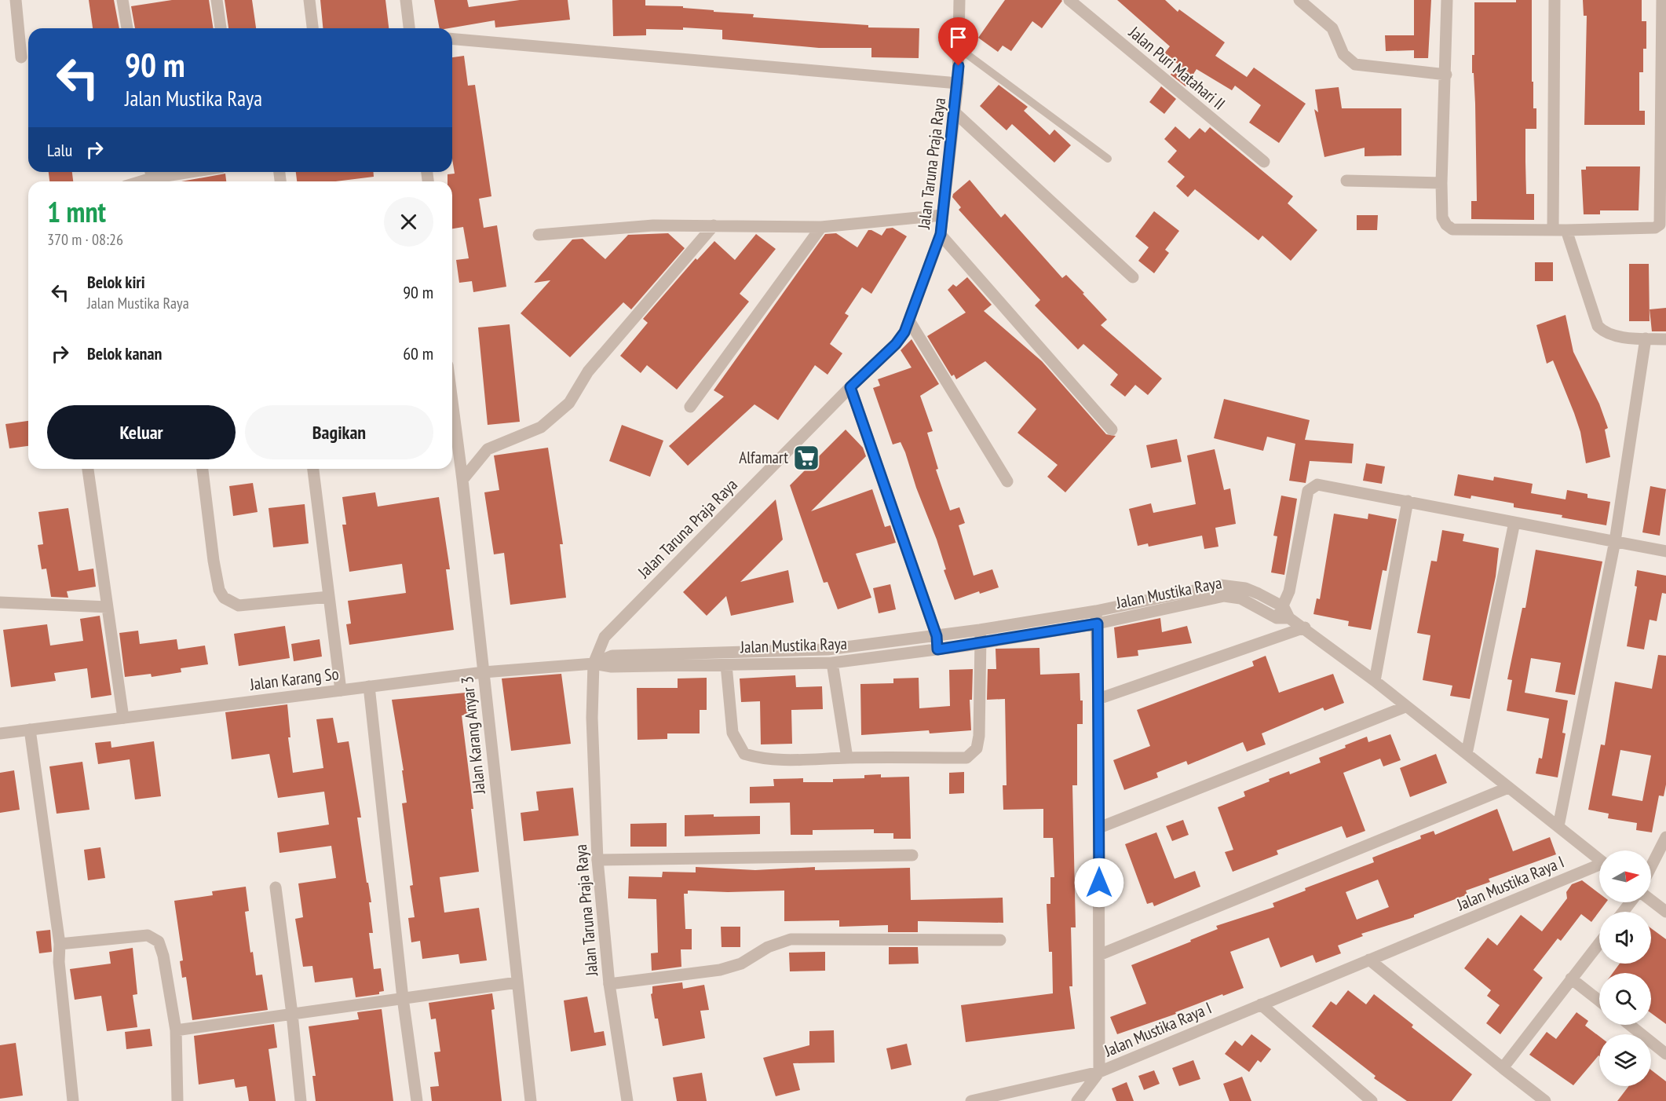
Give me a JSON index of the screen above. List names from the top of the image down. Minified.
{"streets":{"street":["Jalan Puri Matahari II","Jalan Taruna Praja Raya","Jalan Mustika Raya","Jalan Karang So","Jalan Karang Anyar 3","Jalan Mustika Raya I"]},"crossings":[["Jalan Taruna Praja Raya","Jalan Mustika Raya"],["Jalan Taruna Praja Raya","Jalan Karang So"],["Jalan Mustika Raya","Jalan Karang So"],["Jalan Mustika Raya","Jalan Mustika Raya I"],["Jalan Karang So","Jalan Karang Anyar 3"]],"places":{"supermarket":["Alfamart"]},"north":"right","page":{"turn":["90 m","Jalan Mustika Raya"],"then":"Lalu","heading":["1 mnt","370 m · 08:26"],"list":[{"name":"Belok kiri","note":"Jalan Mustika Raya","value":"90 m"},{"name":"Belok kanan","value":"60 m"}],"buttons":["Keluar","Bagikan"]}}
